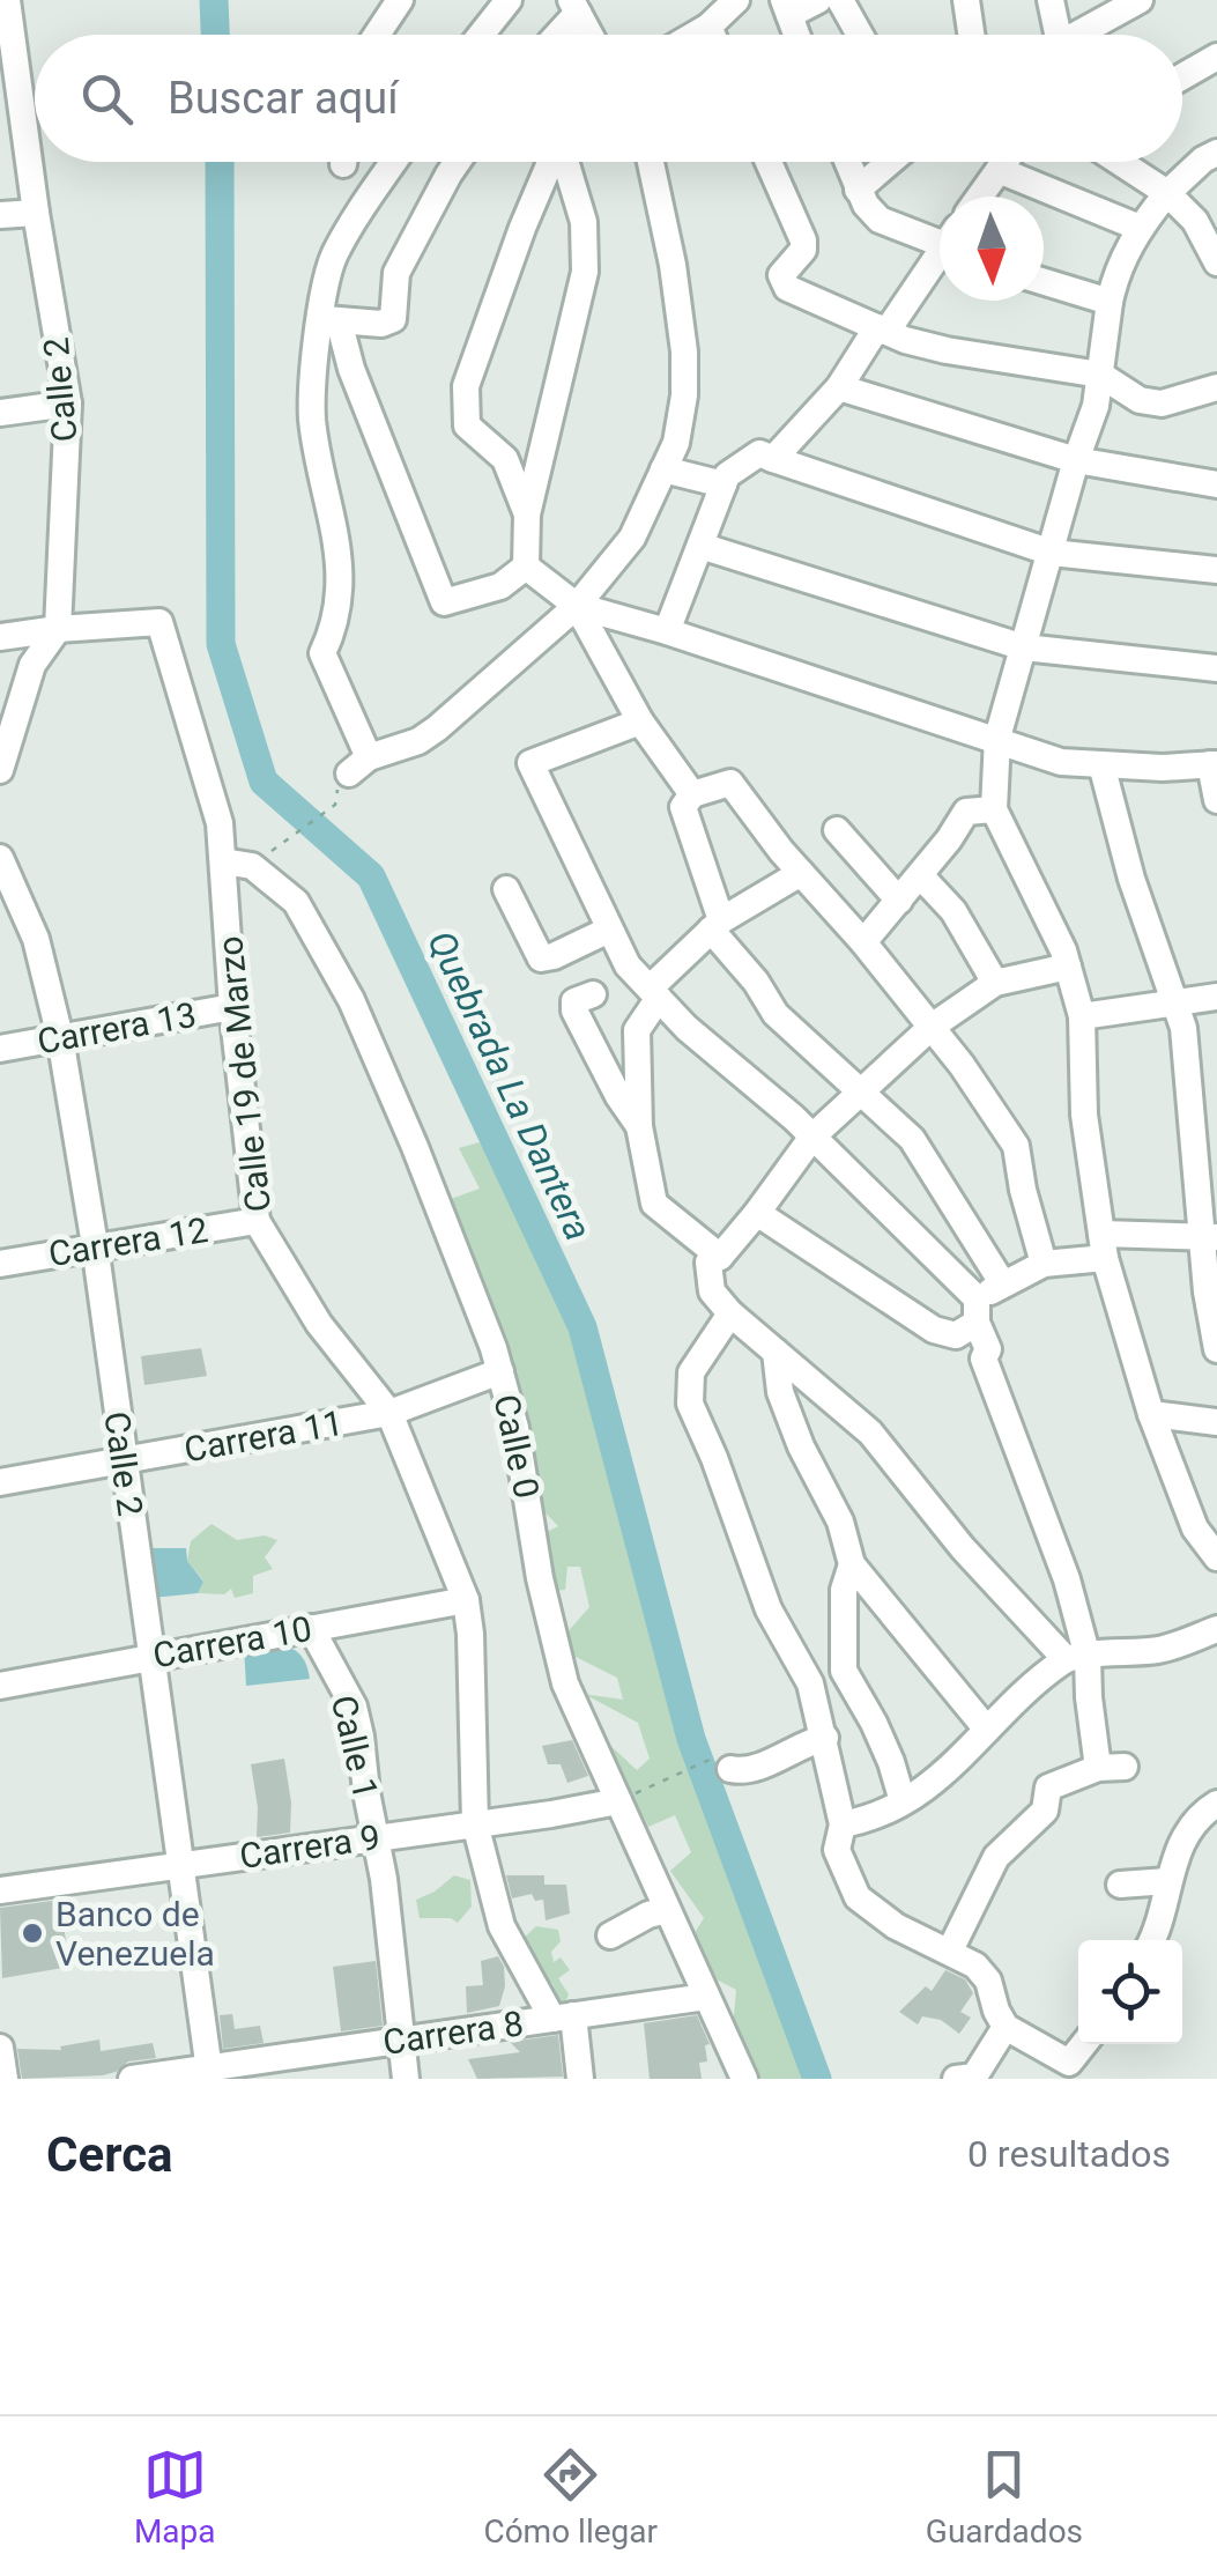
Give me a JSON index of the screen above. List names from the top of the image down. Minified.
{"streets":{"street":["Calle 2","Carrera 13","Calle 19 de Marzo","Carrera 12","Carrera 11","Calle 0","Carrera 10","Calle 1","Carrera 9","Carrera 8"]},"crossings":[["Calle 2","Carrera 13"],["Calle 2","Calle 19 de Marzo"],["Calle 2","Carrera 12"],["Calle 2","Carrera 11"],["Calle 2","Carrera 10"],["Calle 2","Carrera 9"],["Calle 2","Carrera 8"],["Carrera 13","Calle 19 de Marzo"],["Calle 19 de Marzo","Carrera 12"],["Calle 19 de Marzo","Carrera 11"],["Calle 19 de Marzo","Calle 0"],["Calle 19 de Marzo","Carrera 10"],["Calle 19 de Marzo","Carrera 9"],["Calle 19 de Marzo","Carrera 8"],["Carrera 11","Calle 0"],["Calle 0","Carrera 9"],["Calle 0","Carrera 8"],["Carrera 10","Calle 1"],["Calle 1","Carrera 9"],["Calle 1","Carrera 8"]],"water":["Quebrada La Dantera"],"places":["Banco de Venezuela"],"north":"bottom","page":{"search":"Buscar aquí","heading":["Cerca","0 resultados"],"nav":["Mapa","Cómo llegar","Guardados"]}}
